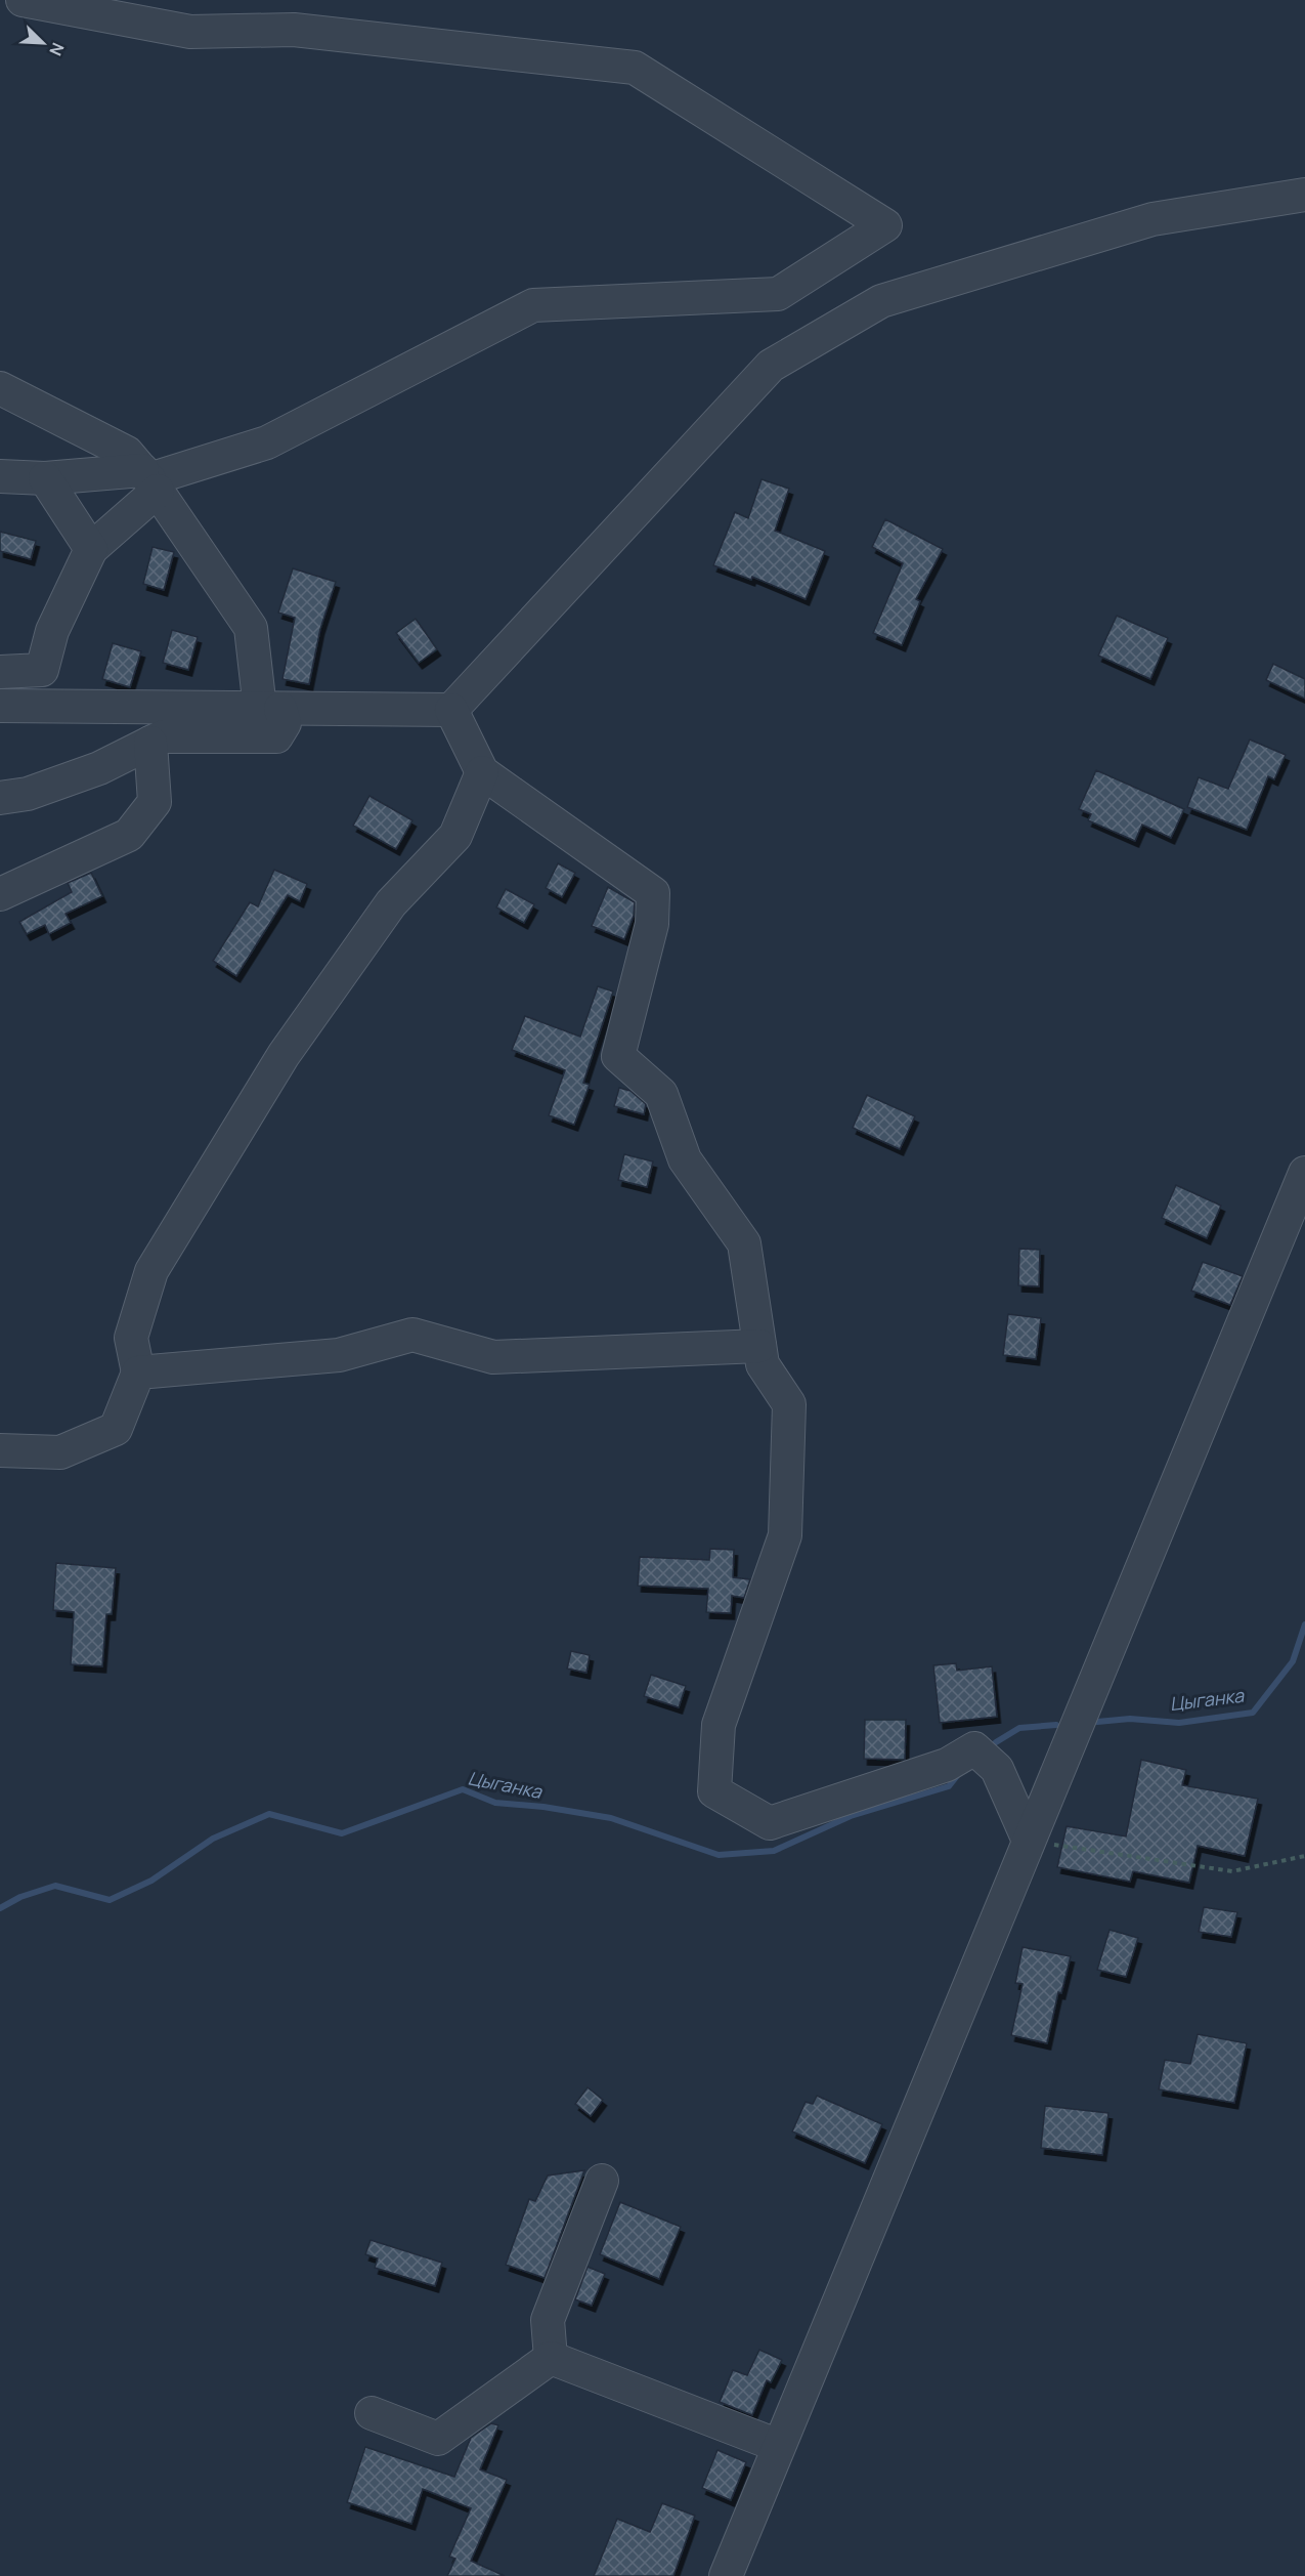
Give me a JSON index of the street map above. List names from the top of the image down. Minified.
{"water":["Цыганка"],"north":"bottom right"}
